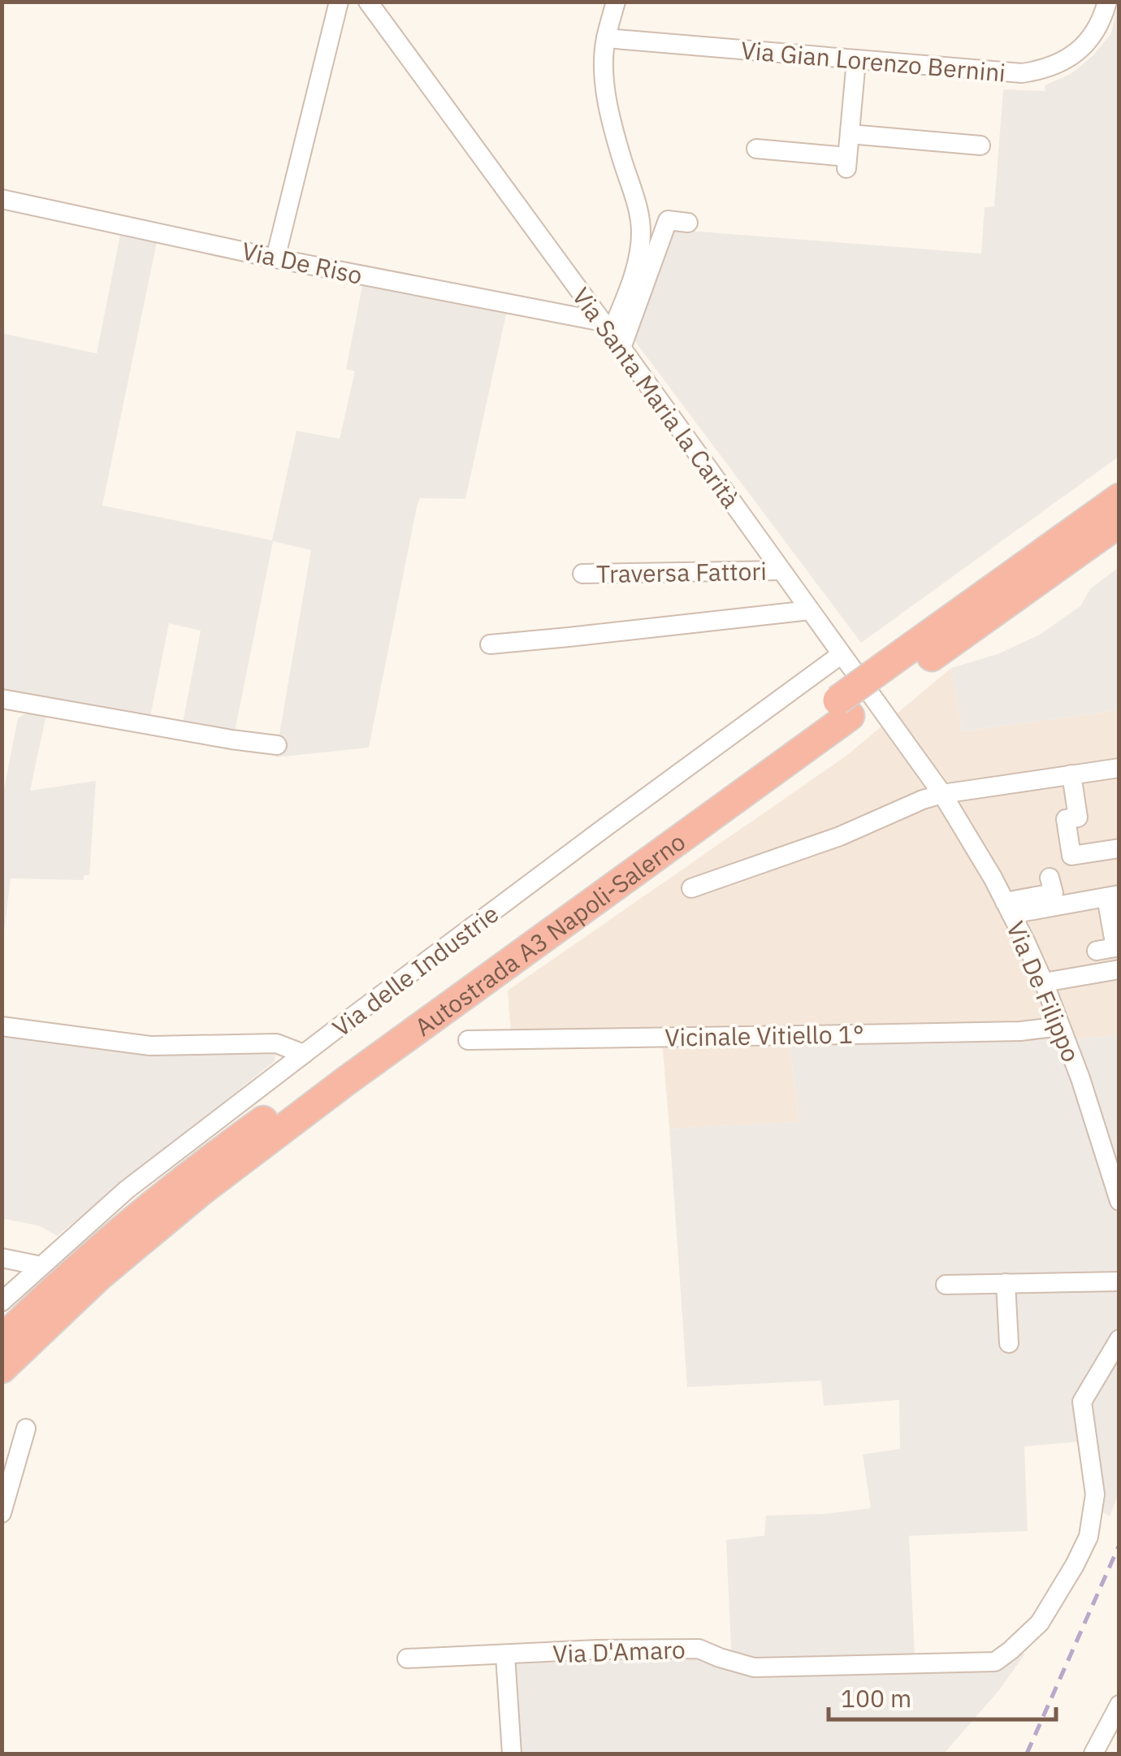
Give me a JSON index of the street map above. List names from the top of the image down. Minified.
{"streets":{"highway":["Autostrada A3 Napoli-Salerno"],"street":["Via Gian Lorenzo Bernini","Via De Riso","Via Santa Maria la Carità","Traversa Fattori","Via delle Industrie","Via De Filippo","Vicinale Vitiello 1°","Via D'Amaro"]},"crossings":[["Via De Riso","Via Santa Maria la Carità"],["Via Santa Maria la Carità","Traversa Fattori"],["Via Santa Maria la Carità","Via delle Industrie"],["Via Santa Maria la Carità","Via De Filippo"],["Via De Filippo","Vicinale Vitiello 1°"]],"scale_bar":"100 m"}
